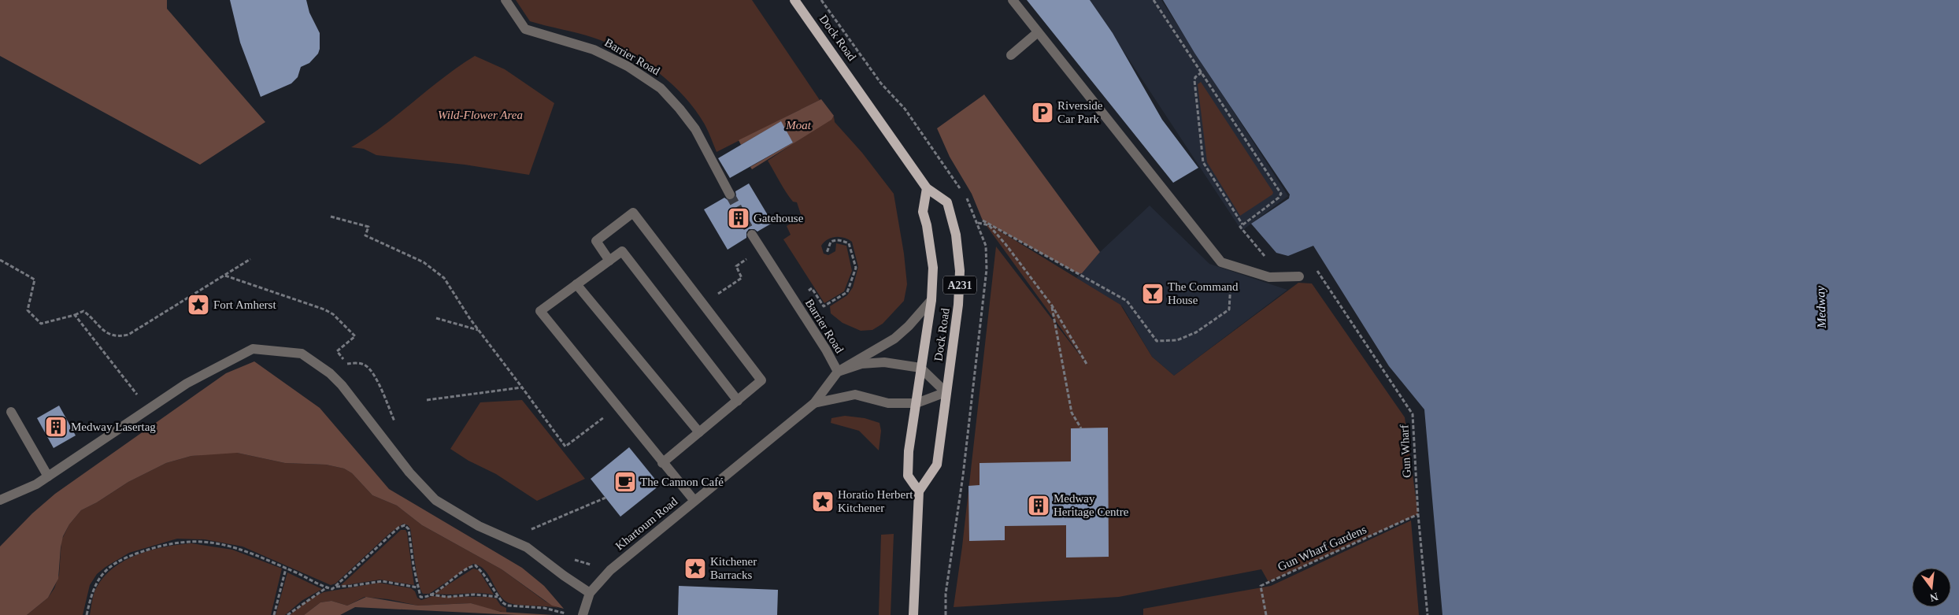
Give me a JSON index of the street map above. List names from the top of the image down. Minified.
{"streets":{"main road":["Dock Road","A231"],"street":["Barrier Road","Khartoum Road"],"path":["Gun Wharf","Gun Wharf Gardens"]},"crossings":[["Dock Road","Khartoum Road"],["Barrier Road","Khartoum Road"],["Gun Wharf","Gun Wharf Gardens"]],"water":["Medway"],"parks":["Wild-Flower Area","Moat"],"places":{"parking":["Riverside Car Park"],"building":["Gatehouse","Medway Lasertag","Medway Heritage Centre"],"bar":["The Command House"],"place":["Fort Amherst","Horatio Herbert Kitchener","Kitchener Barracks"],"cafe":["The Cannon Café"]},"north":"bottom"}
